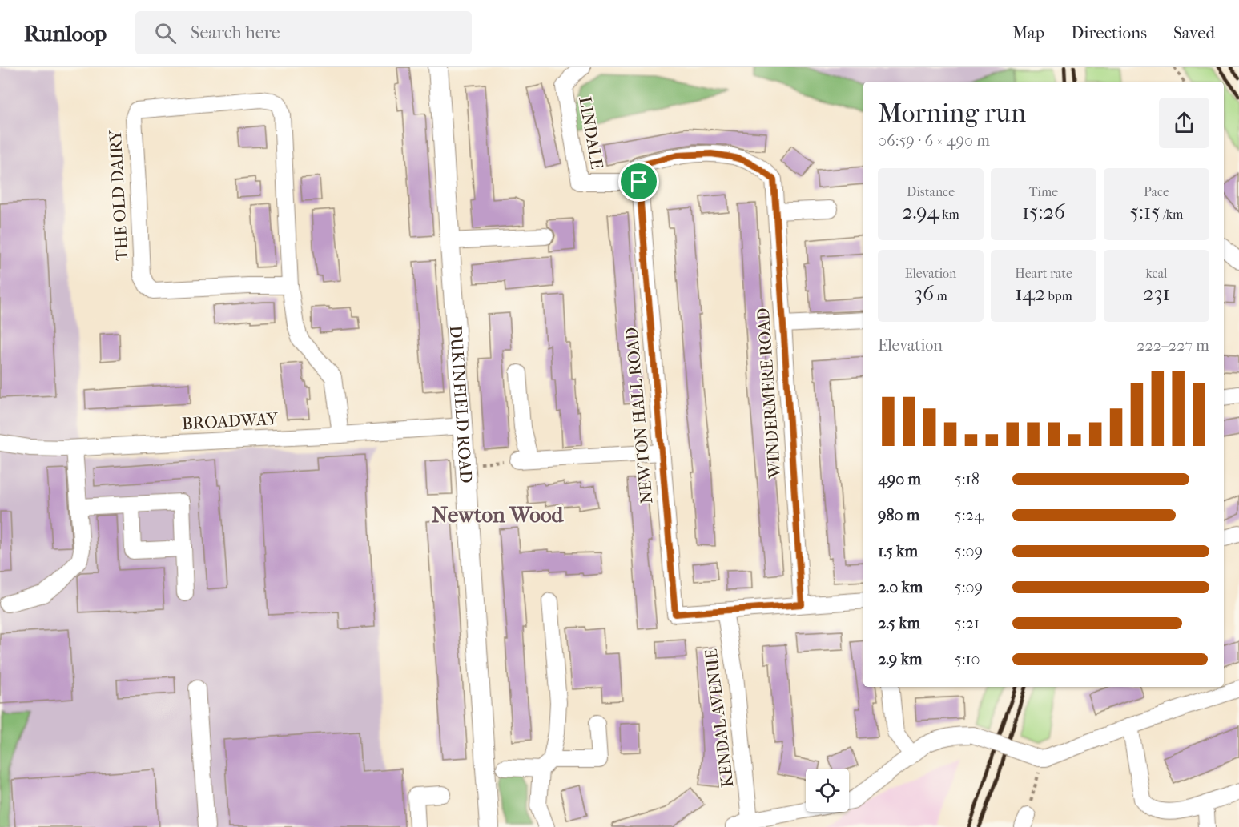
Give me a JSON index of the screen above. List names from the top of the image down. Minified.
{"streets":{"main road":["DUKINFIELD ROAD"],"street":["LINDALE","THE OLD DAIRY","WINDERMERE ROAD","NEWTON HALL ROAD","BROADWAY","KENDAL AVENUE"]},"crossings":[["LINDALE","NEWTON HALL ROAD"],["THE OLD DAIRY","BROADWAY"],["WINDERMERE ROAD","NEWTON HALL ROAD"],["DUKINFIELD ROAD","BROADWAY"],["NEWTON HALL ROAD","KENDAL AVENUE"]],"districts":["Newton Wood"],"page":{"header":"Runloop","search":"Search here","nav":["Map","Directions","Saved"],"heading":["Morning run","06:59 · 6 × 490 m"],"stats":[["Distance","2.94 km"],["Time","15:26"],["Pace","5:15 /km"],["Elevation","36 m"],["Heart rate","142 bpm"],["kcal","231"]],"chart":["Elevation","222–227 m"],"list":[{"name":"490 m","note":"5:18"},{"name":"980 m","note":"5:24"},{"name":"1.5 km","note":"5:09"},{"name":"2.0 km","note":"5:09"},{"name":"2.5 km","note":"5:21"},{"name":"2.9 km","note":"5:10"}]}}
